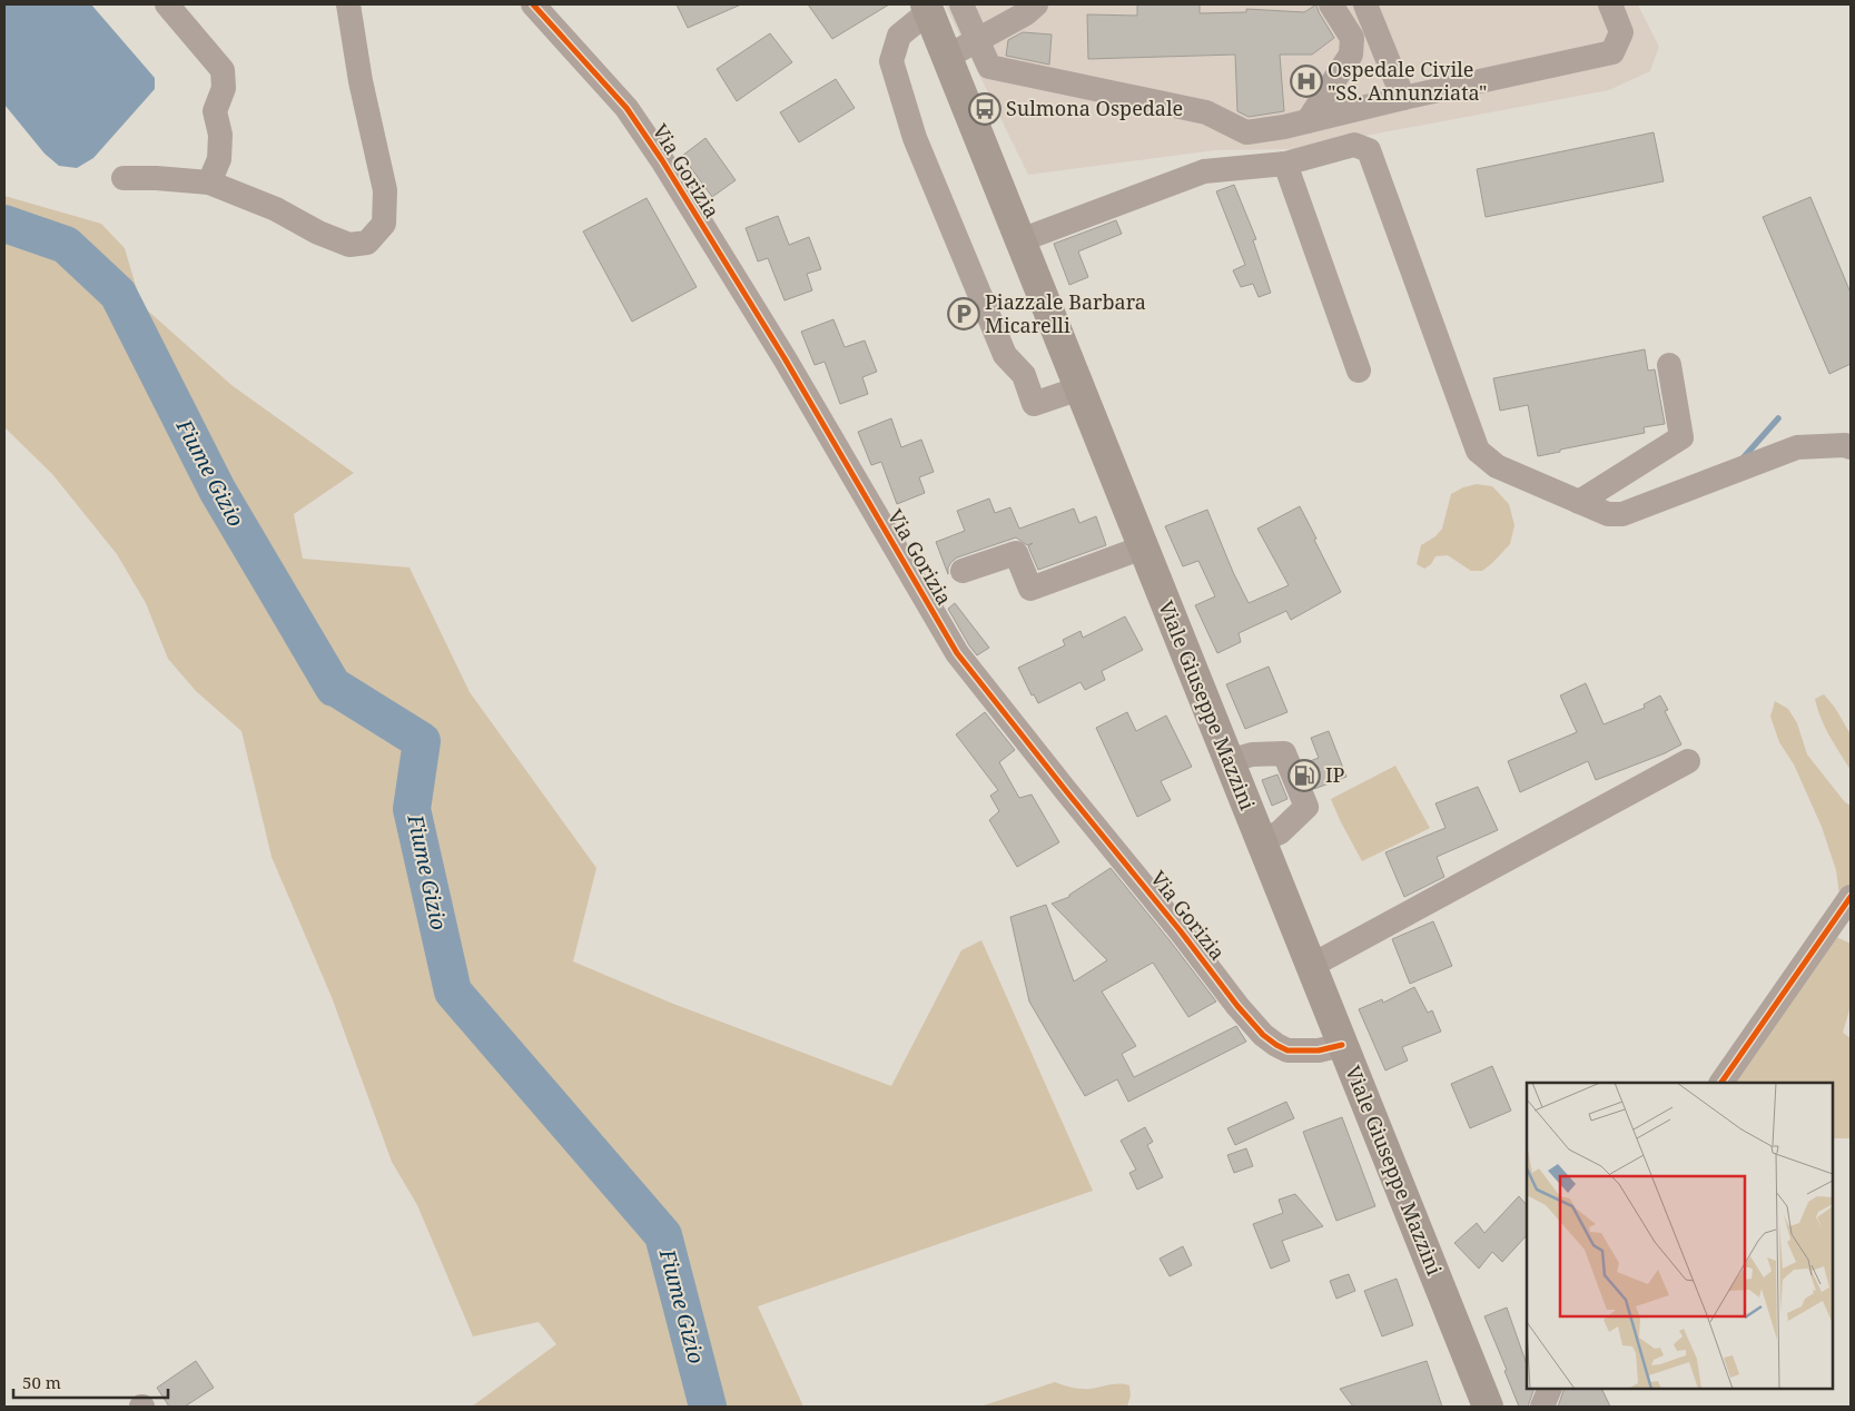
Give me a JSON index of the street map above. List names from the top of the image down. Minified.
{"streets":{"main road":["Viale Giuseppe Mazzini"],"street":["Via Gorizia"]},"crossings":[["Via Gorizia","Viale Giuseppe Mazzini"]],"water":["Fiume Gizio"],"places":{"hospital":["Ospedale Civile \"SS. Annunziata\""],"bus stop":["Sulmona Ospedale"],"parking":["Piazzale Barbara Micarelli"],"fuel station":["IP"]},"scale_bar":"50 m"}
